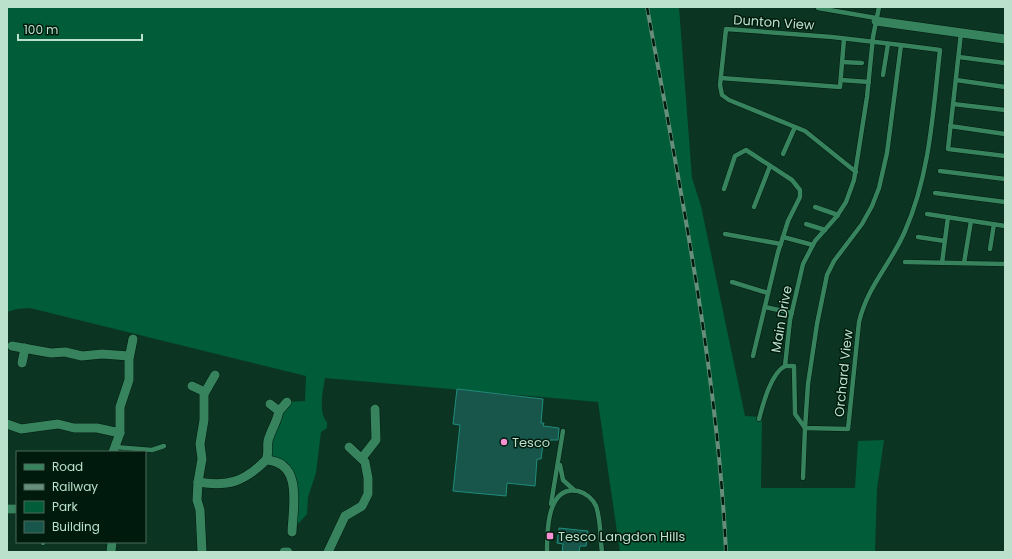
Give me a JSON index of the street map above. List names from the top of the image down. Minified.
{"streets":{"lane":["Dunton View","Main Drive","Orchard View"]},"crossings":[["Dunton View","Main Drive"],["Dunton View","Orchard View"],["Main Drive","Orchard View"]],"places":{"other":["Tesco"],"transit":["Tesco Langdon Hills"]},"legend":["Road","Railway","Park","Building"],"scale_bar":"100 m"}
